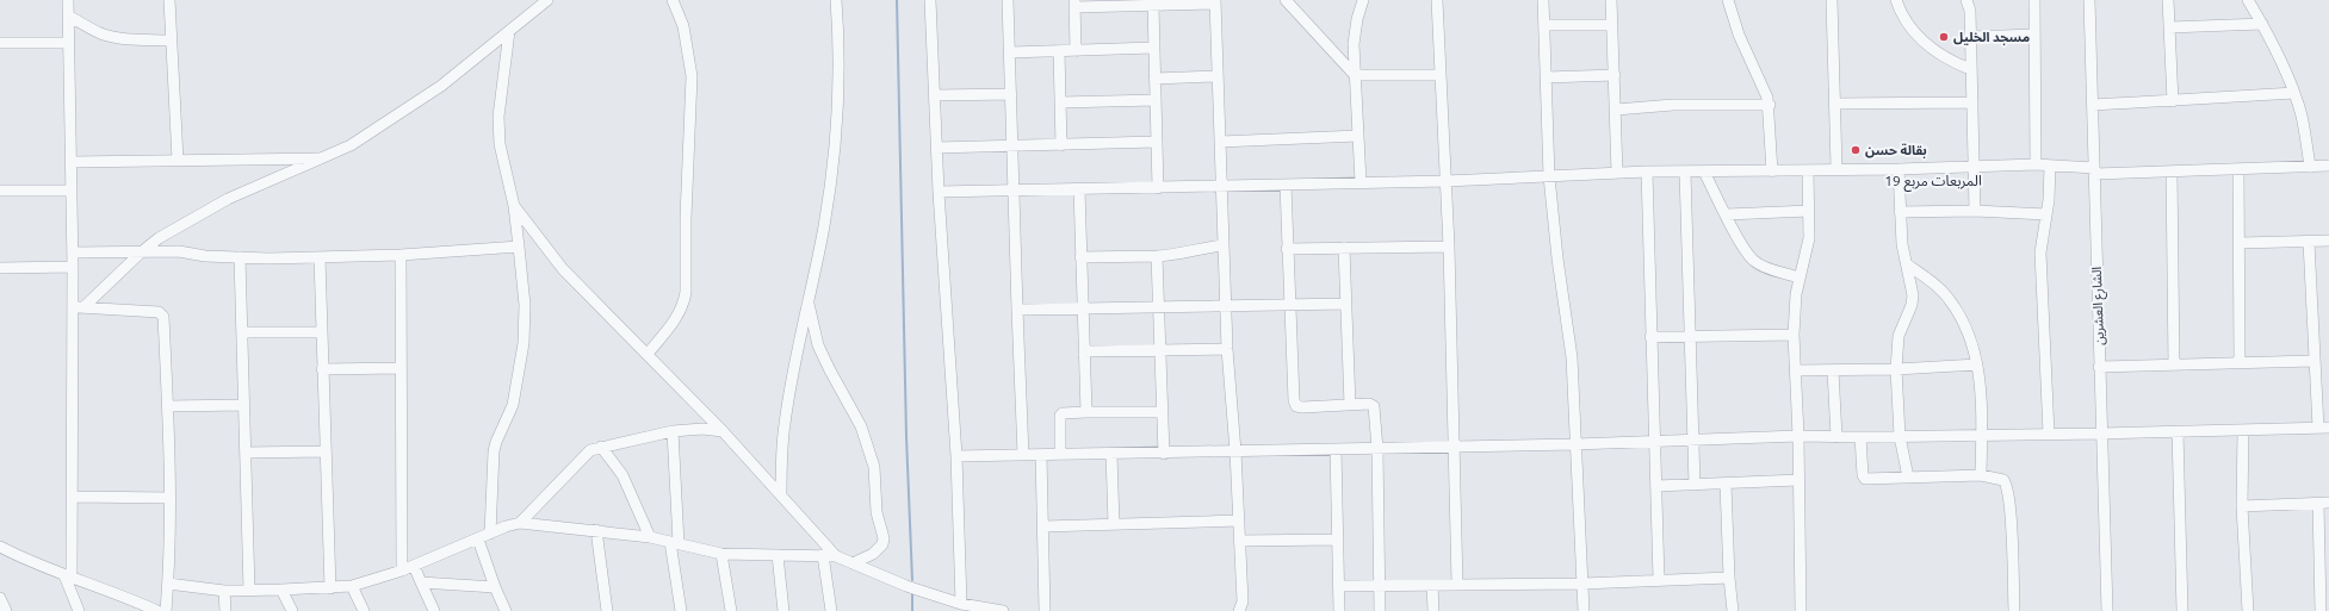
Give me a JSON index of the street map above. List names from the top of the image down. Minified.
{"streets":{"street":["الشارع العشرين"]},"districts":["المربعات مربع 19"],"places":["مسجد الخليل","بقالة حسن"]}
